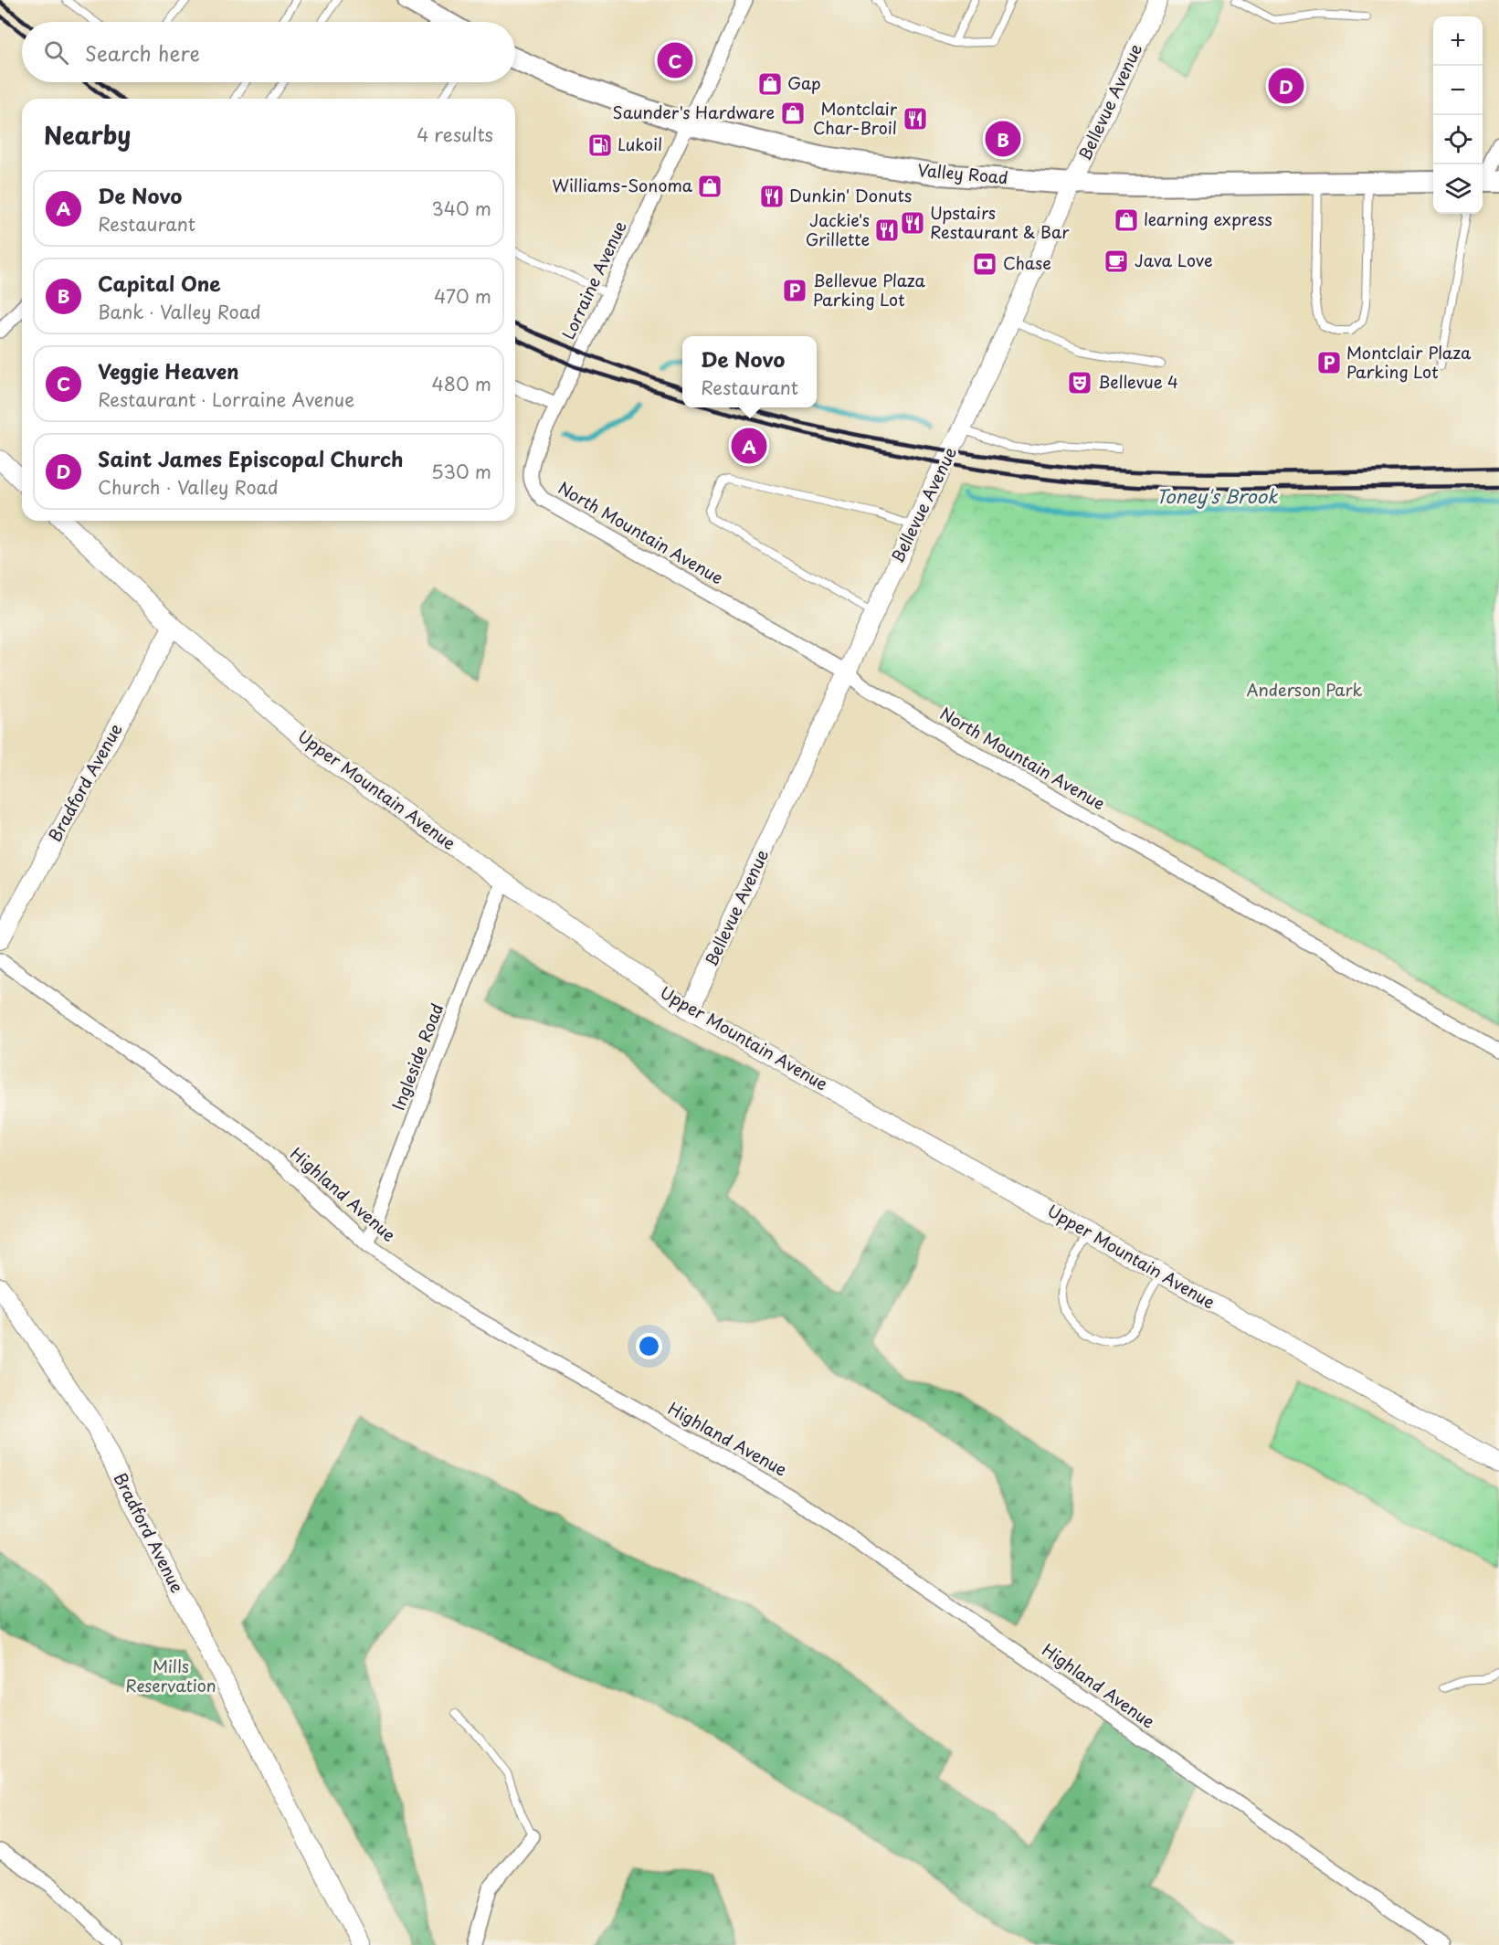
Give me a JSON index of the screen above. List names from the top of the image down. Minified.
{"streets":{"main road":["Valley Road"],"street":["Bellevue Avenue","Lorraine Avenue","North Mountain Avenue","Bradford Avenue","Upper Mountain Avenue","Ingleside Road","Highland Avenue"]},"crossings":[["Bellevue Avenue","Valley Road"],["Bellevue Avenue","North Mountain Avenue"],["Bellevue Avenue","Upper Mountain Avenue"],["Valley Road","Lorraine Avenue"],["Lorraine Avenue","North Mountain Avenue"],["Bradford Avenue","Upper Mountain Avenue"],["Upper Mountain Avenue","Ingleside Road"],["Ingleside Road","Highland Avenue"]],"water":["Toney's Brook"],"parks":["Anderson Park","Mills Reservation"],"places":{"shop":["Gap","Saunder's Hardware","Williams-Sonoma","learning express"],"restaurant":["Montclair Char-Broil","Dunkin' Donuts","Upstairs Restaurant & Bar","Jackie's Grillette"],"fuel station":["Lukoil"],"cafe":["Java Love"],"bank":["Chase"],"parking":["Bellevue Plaza Parking Lot","Montclair Plaza Parking Lot"],"theatre":["Bellevue 4"]},"page":{"map_buttons":["+","−"],"search":"Search here","pins":["C","D","B","A"],"heading":["Nearby","4 results"],"list":[{"mark":"A","name":"De Novo","note":"Restaurant","value":"340 m"},{"mark":"B","name":"Capital One","note":"Bank · Valley Road","value":"470 m"},{"mark":"C","name":"Veggie Heaven","note":"Restaurant · Lorraine Avenue","value":"480 m"},{"mark":"D","name":"Saint James Episcopal Church","note":"Church · Valley Road","value":"530 m"}],"popup":["De Novo","Restaurant"]}}
